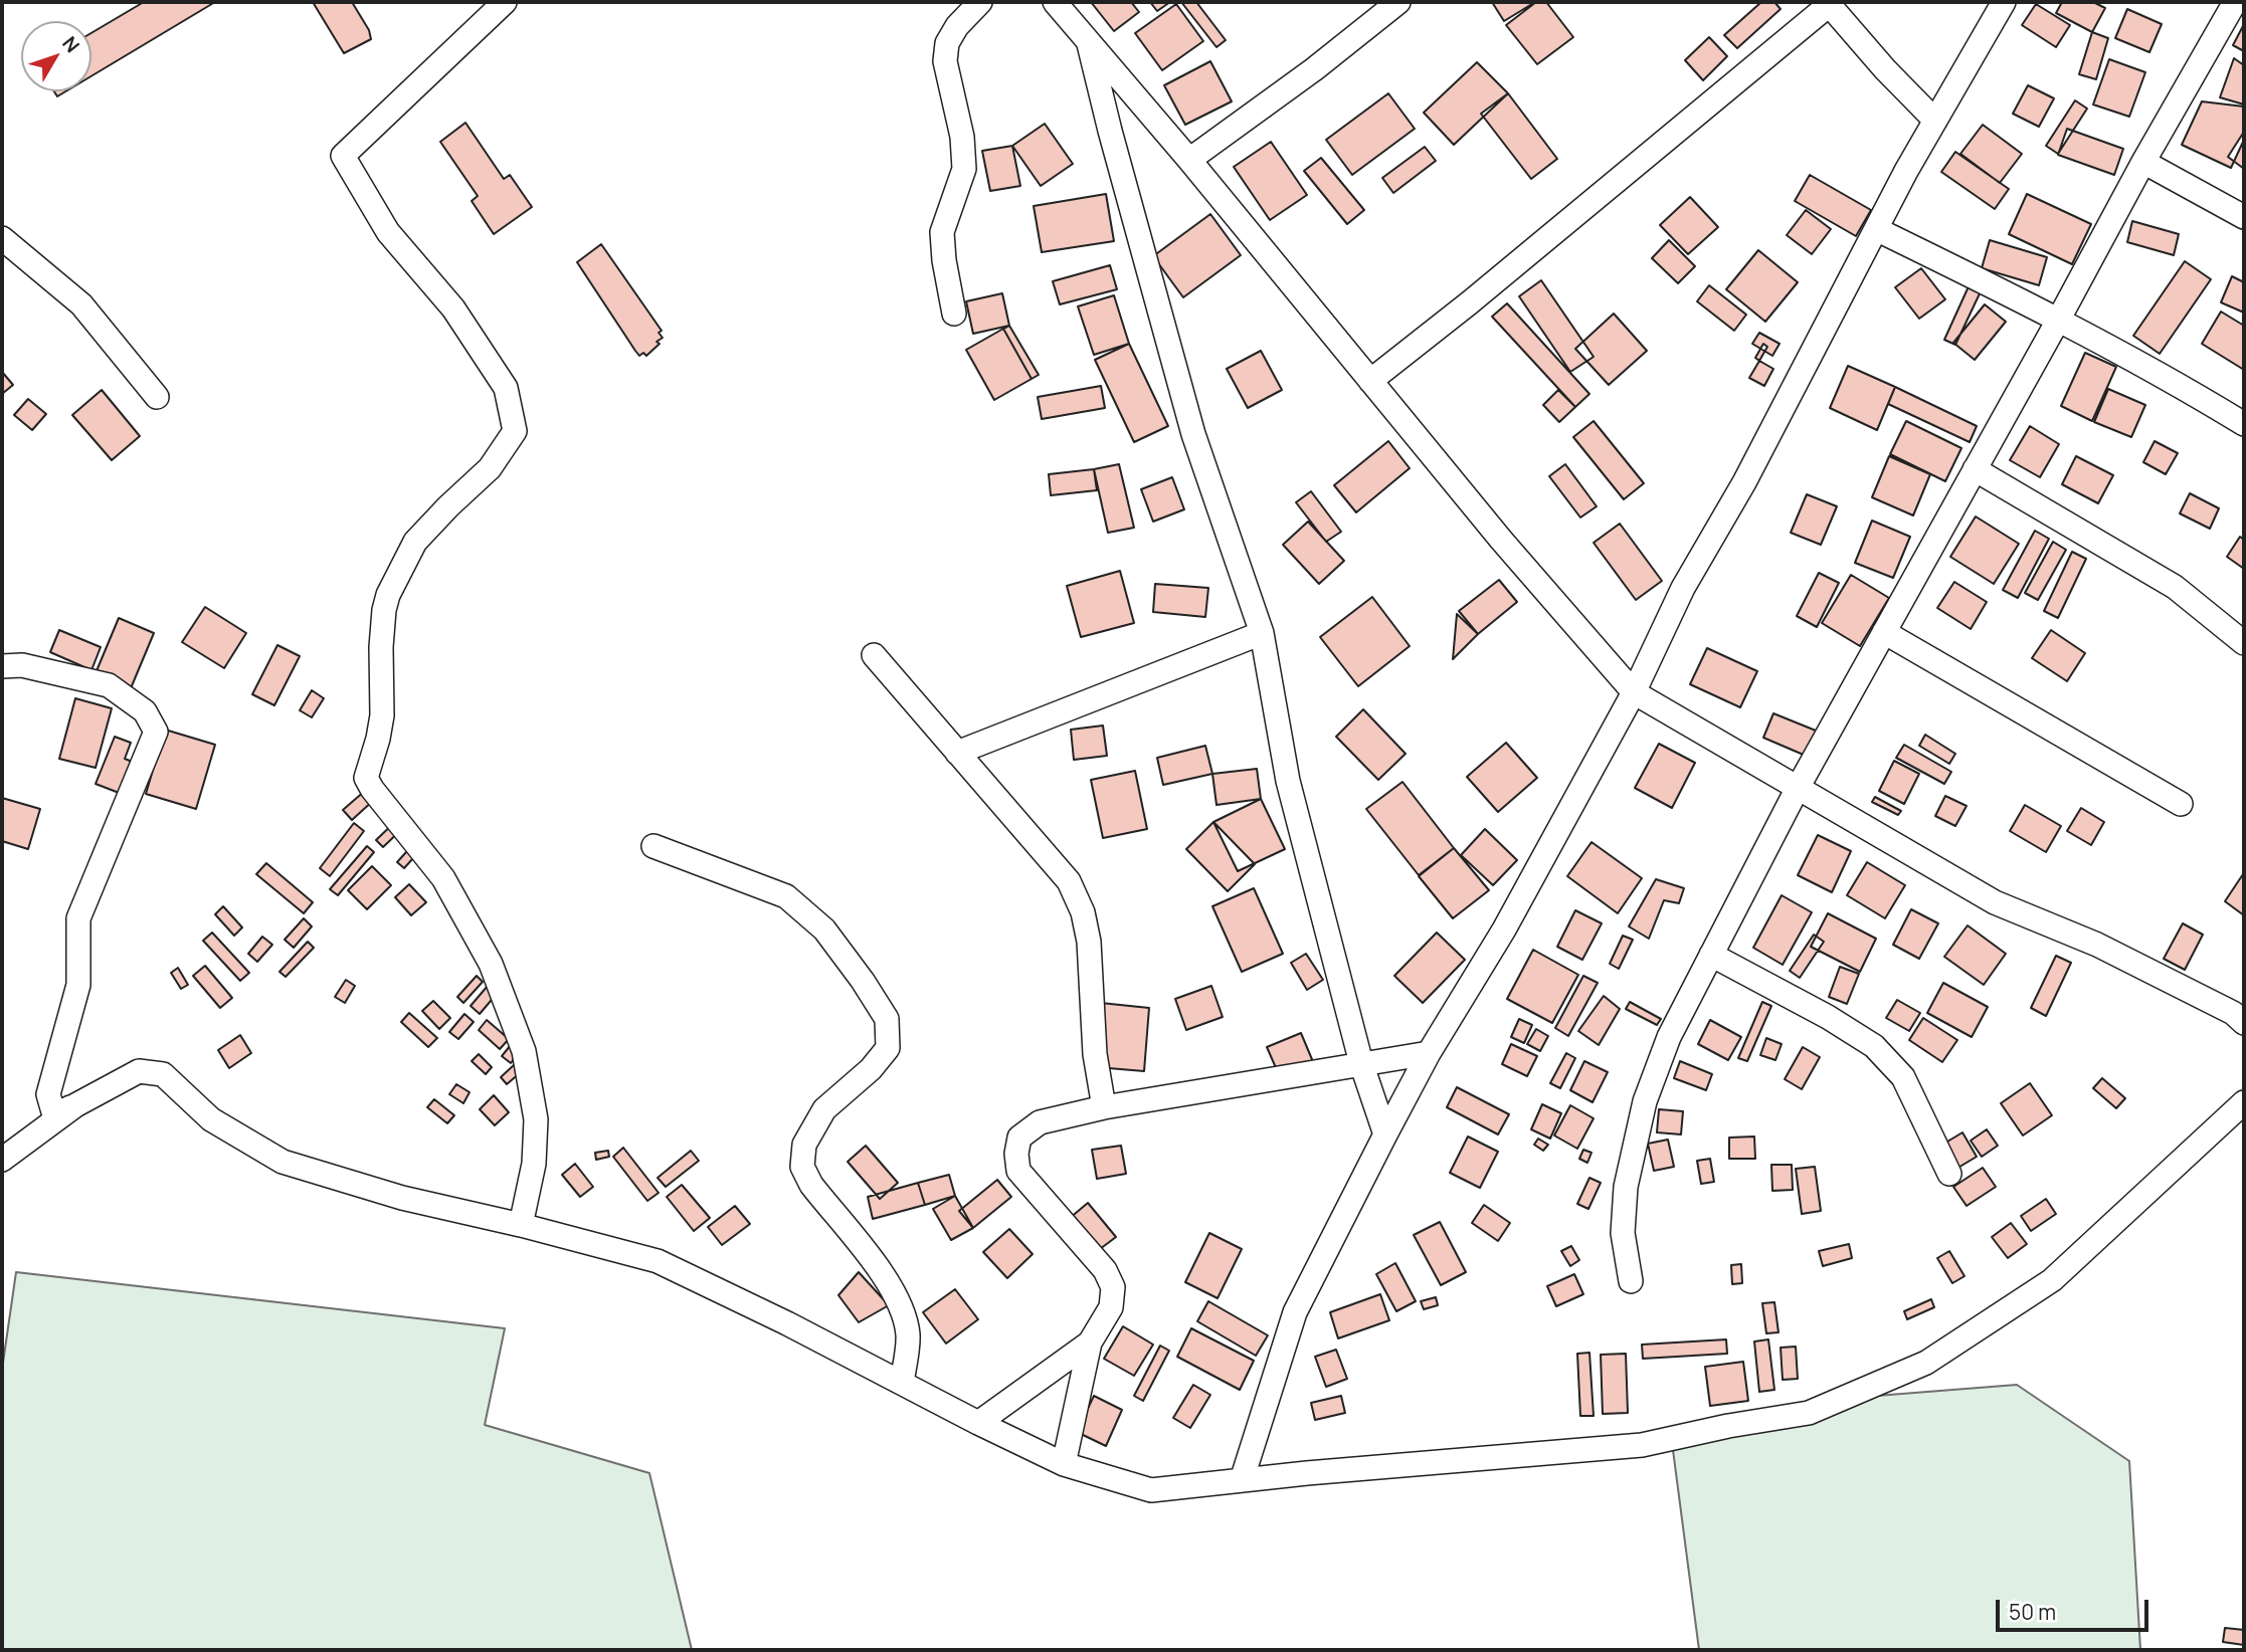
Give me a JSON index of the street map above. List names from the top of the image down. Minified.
{"scale_bar":"50 m","north":"top right"}
